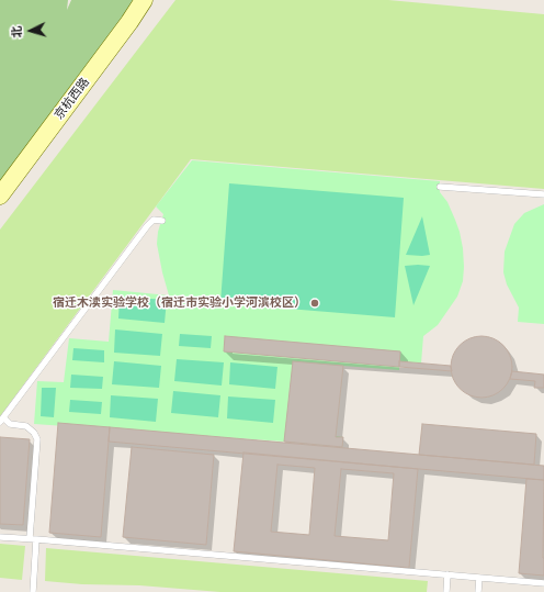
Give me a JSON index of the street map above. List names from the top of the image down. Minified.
{"streets":{"main road":["京杭西路"]},"places":["宿迁木渎实验学校（宿迁市实验小学河滨校区）"],"north":"left"}
